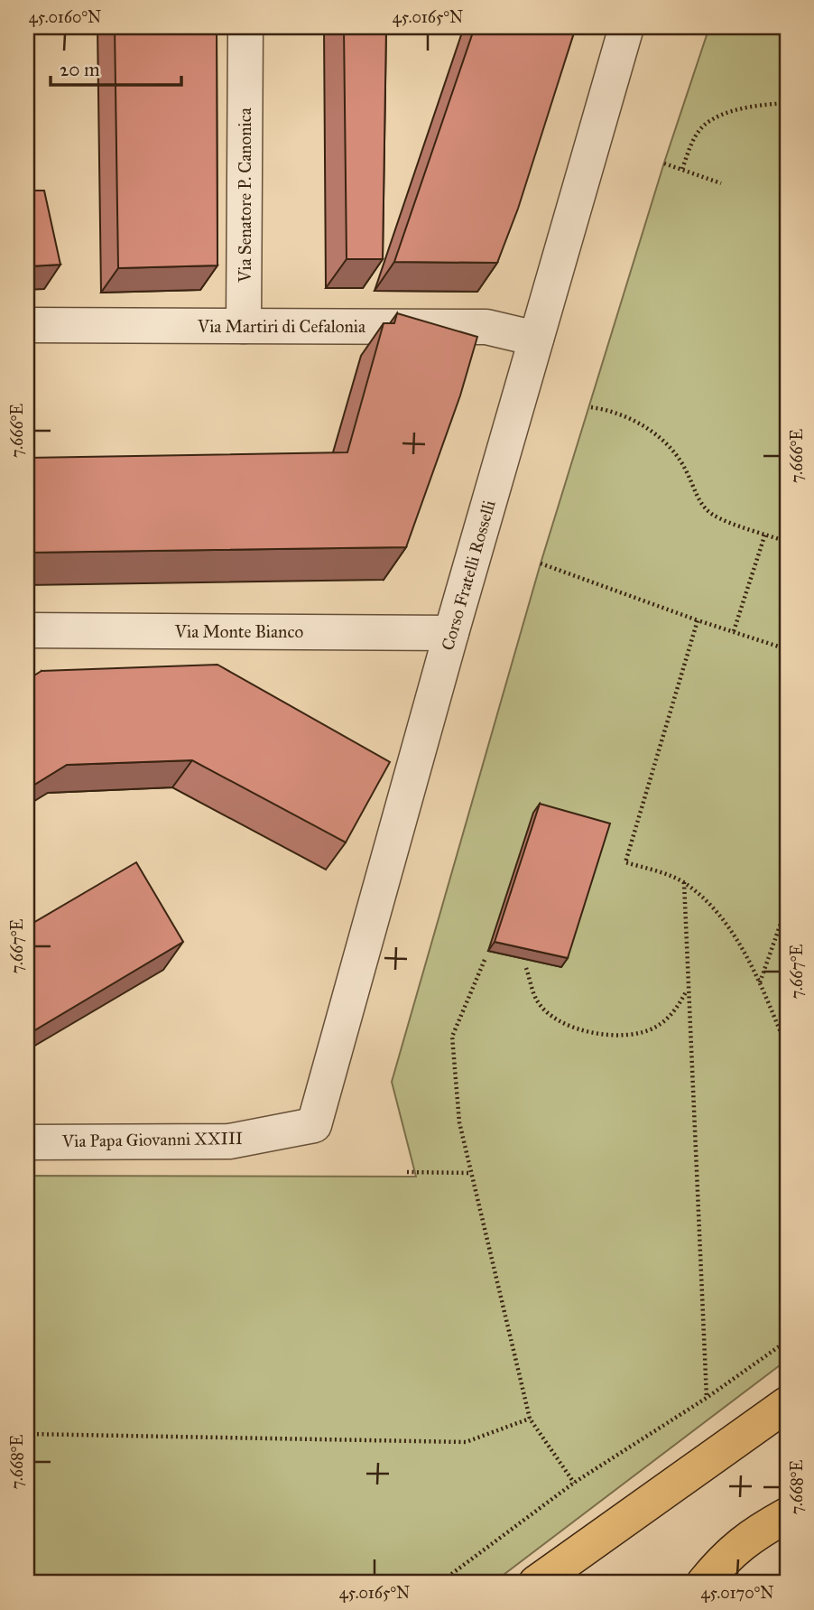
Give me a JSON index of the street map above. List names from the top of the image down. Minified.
{"streets":{"street":["Via Senatore P. Canonica","Via Martiri di Cefalonia","Corso Fratelli Rosselli","Via Monte Bianco","Via Papa Giovanni XXIII"]},"crossings":[["Via Senatore P. Canonica","Via Martiri di Cefalonia"],["Via Martiri di Cefalonia","Corso Fratelli Rosselli"],["Corso Fratelli Rosselli","Via Monte Bianco"],["Corso Fratelli Rosselli","Via Papa Giovanni XXIII"]],"scale_bar":"20 m","coordinates":["45.0160°N","45.0165°N","7.666°E","7.667°E","7.668°E","45.0170°N"]}
